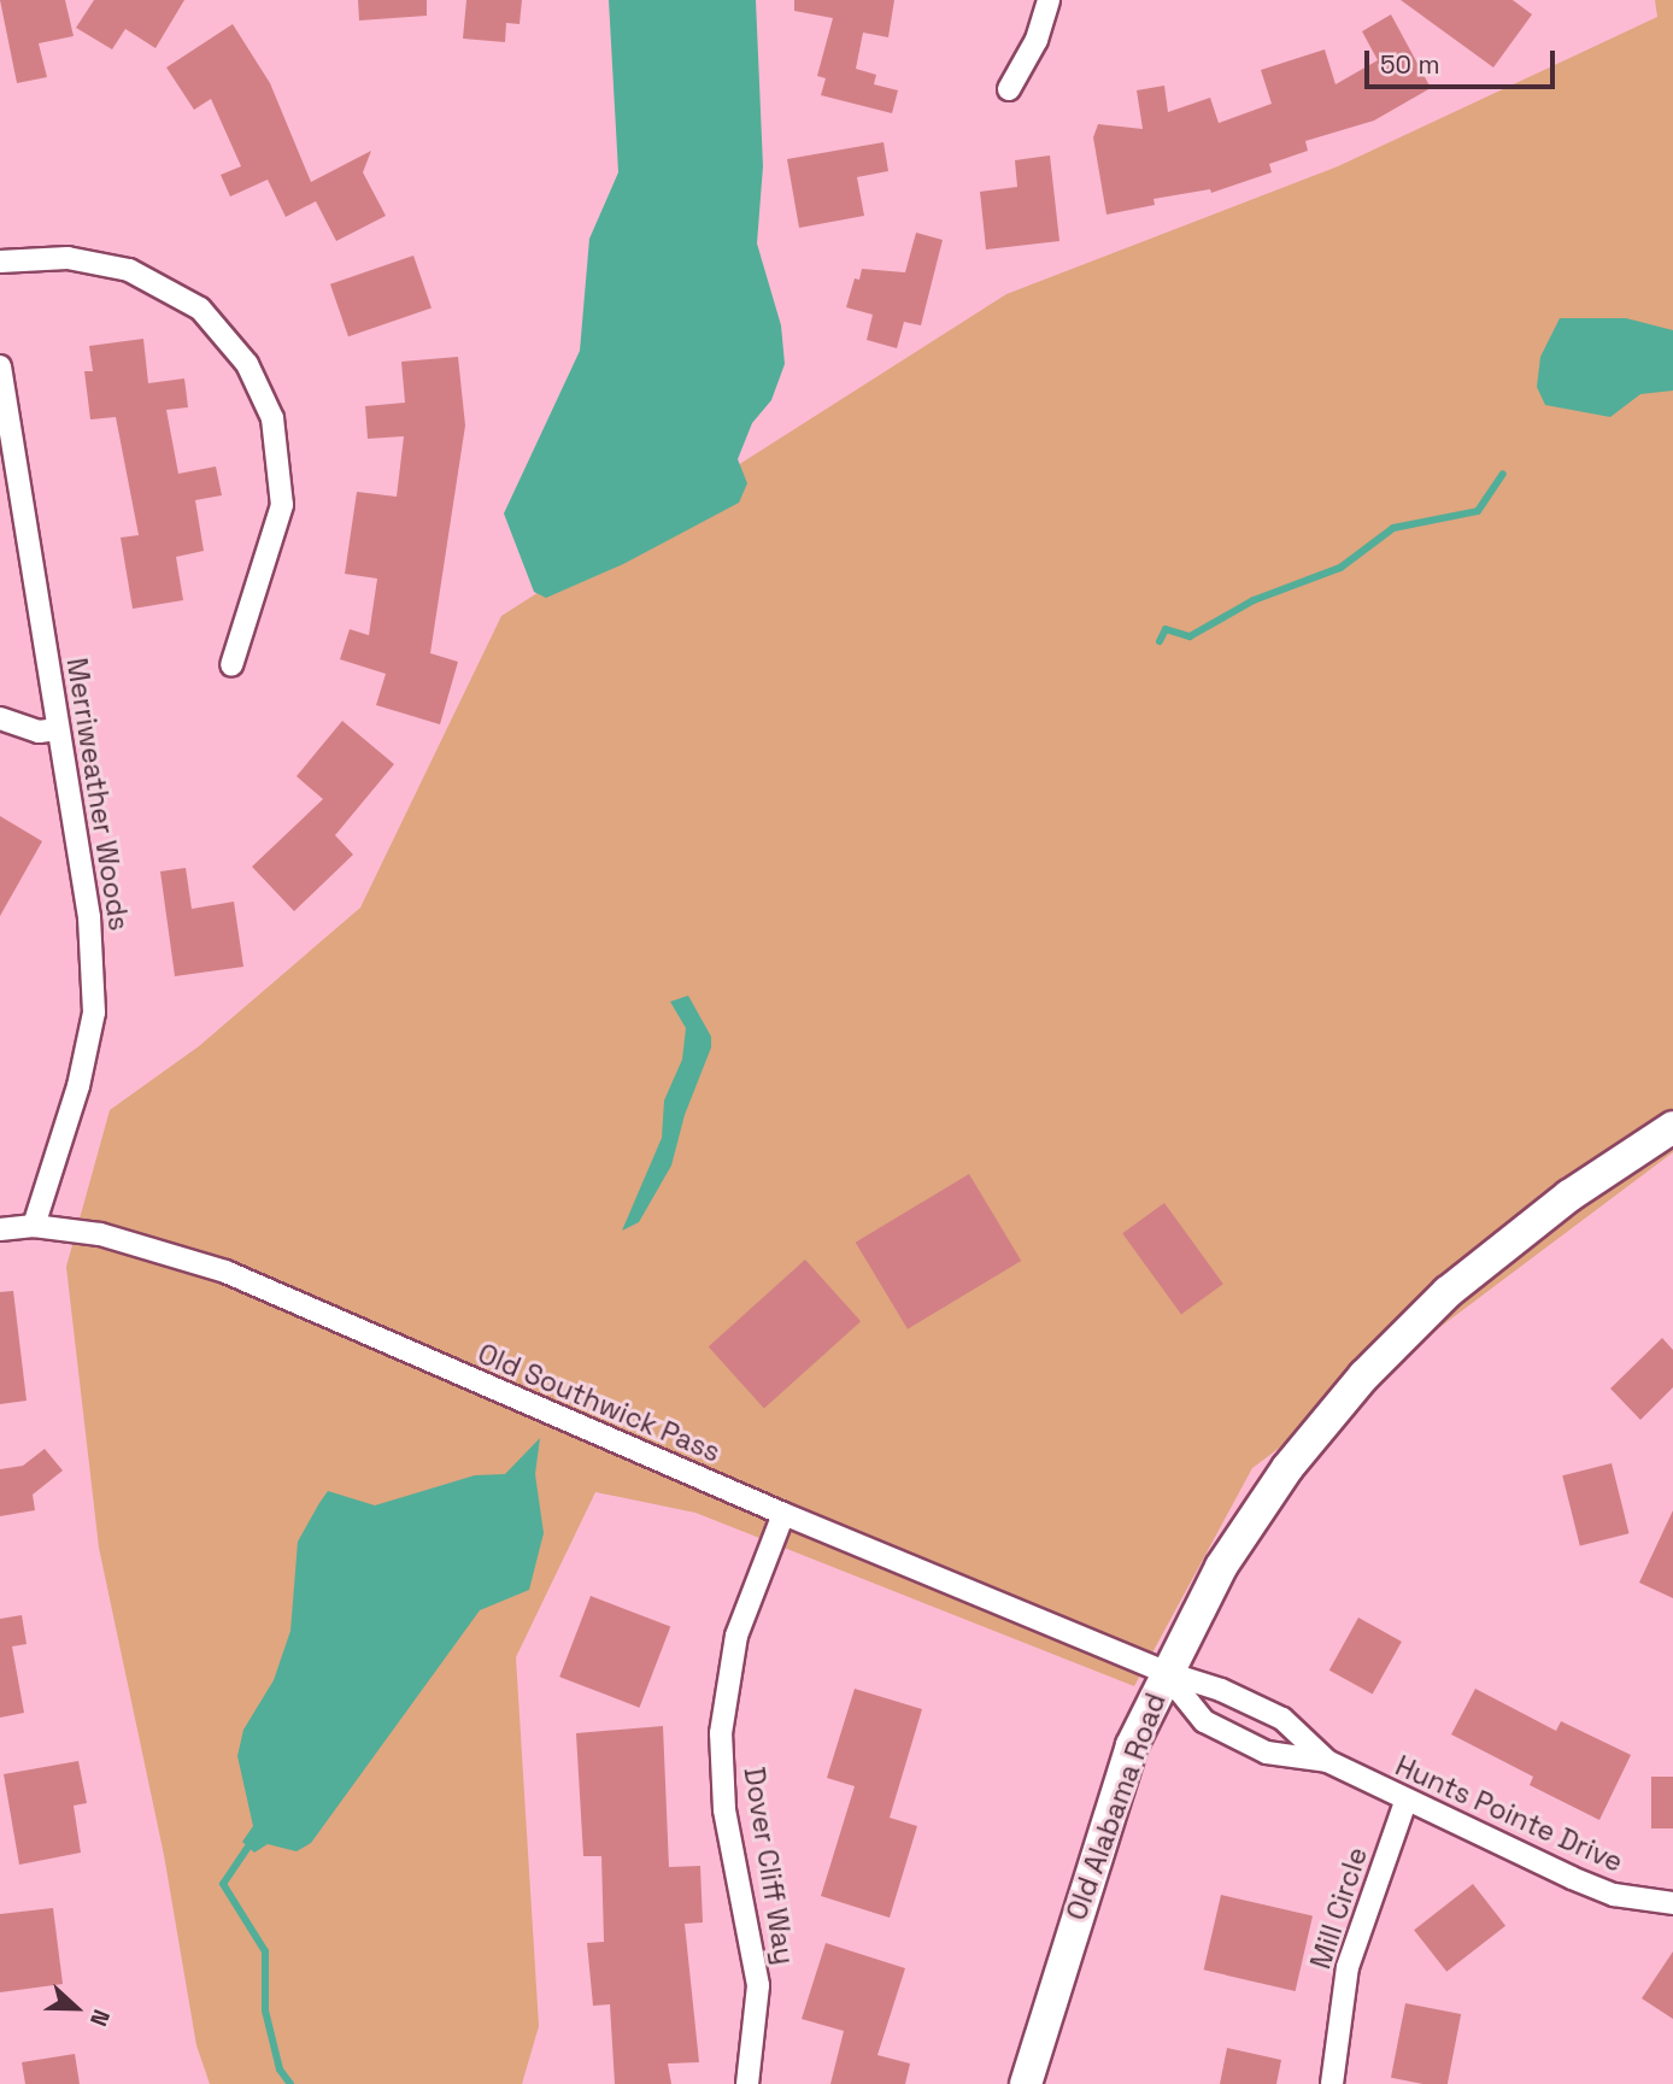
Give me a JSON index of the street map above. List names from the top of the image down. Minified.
{"streets":{"main road":["Old Alabama Road"],"street":["Merriweather Woods","Old Southwick Pass","Hunts Pointe Drive","Dover Cliff Way","Mill Circle"]},"crossings":[["Merriweather Woods","Old Southwick Pass"],["Old Southwick Pass","Old Alabama Road"],["Old Southwick Pass","Hunts Pointe Drive"],["Old Southwick Pass","Dover Cliff Way"],["Old Alabama Road","Hunts Pointe Drive"],["Hunts Pointe Drive","Mill Circle"]],"scale_bar":"50 m","north":"right"}
